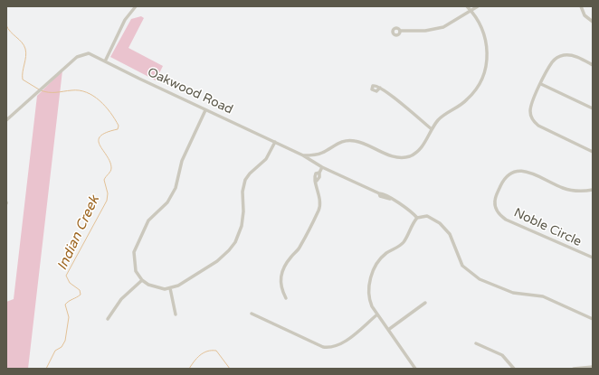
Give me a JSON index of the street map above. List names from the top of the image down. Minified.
{"streets":{"street":["Oakwood Road","Noble Circle"]},"water":["Indian Creek"]}
